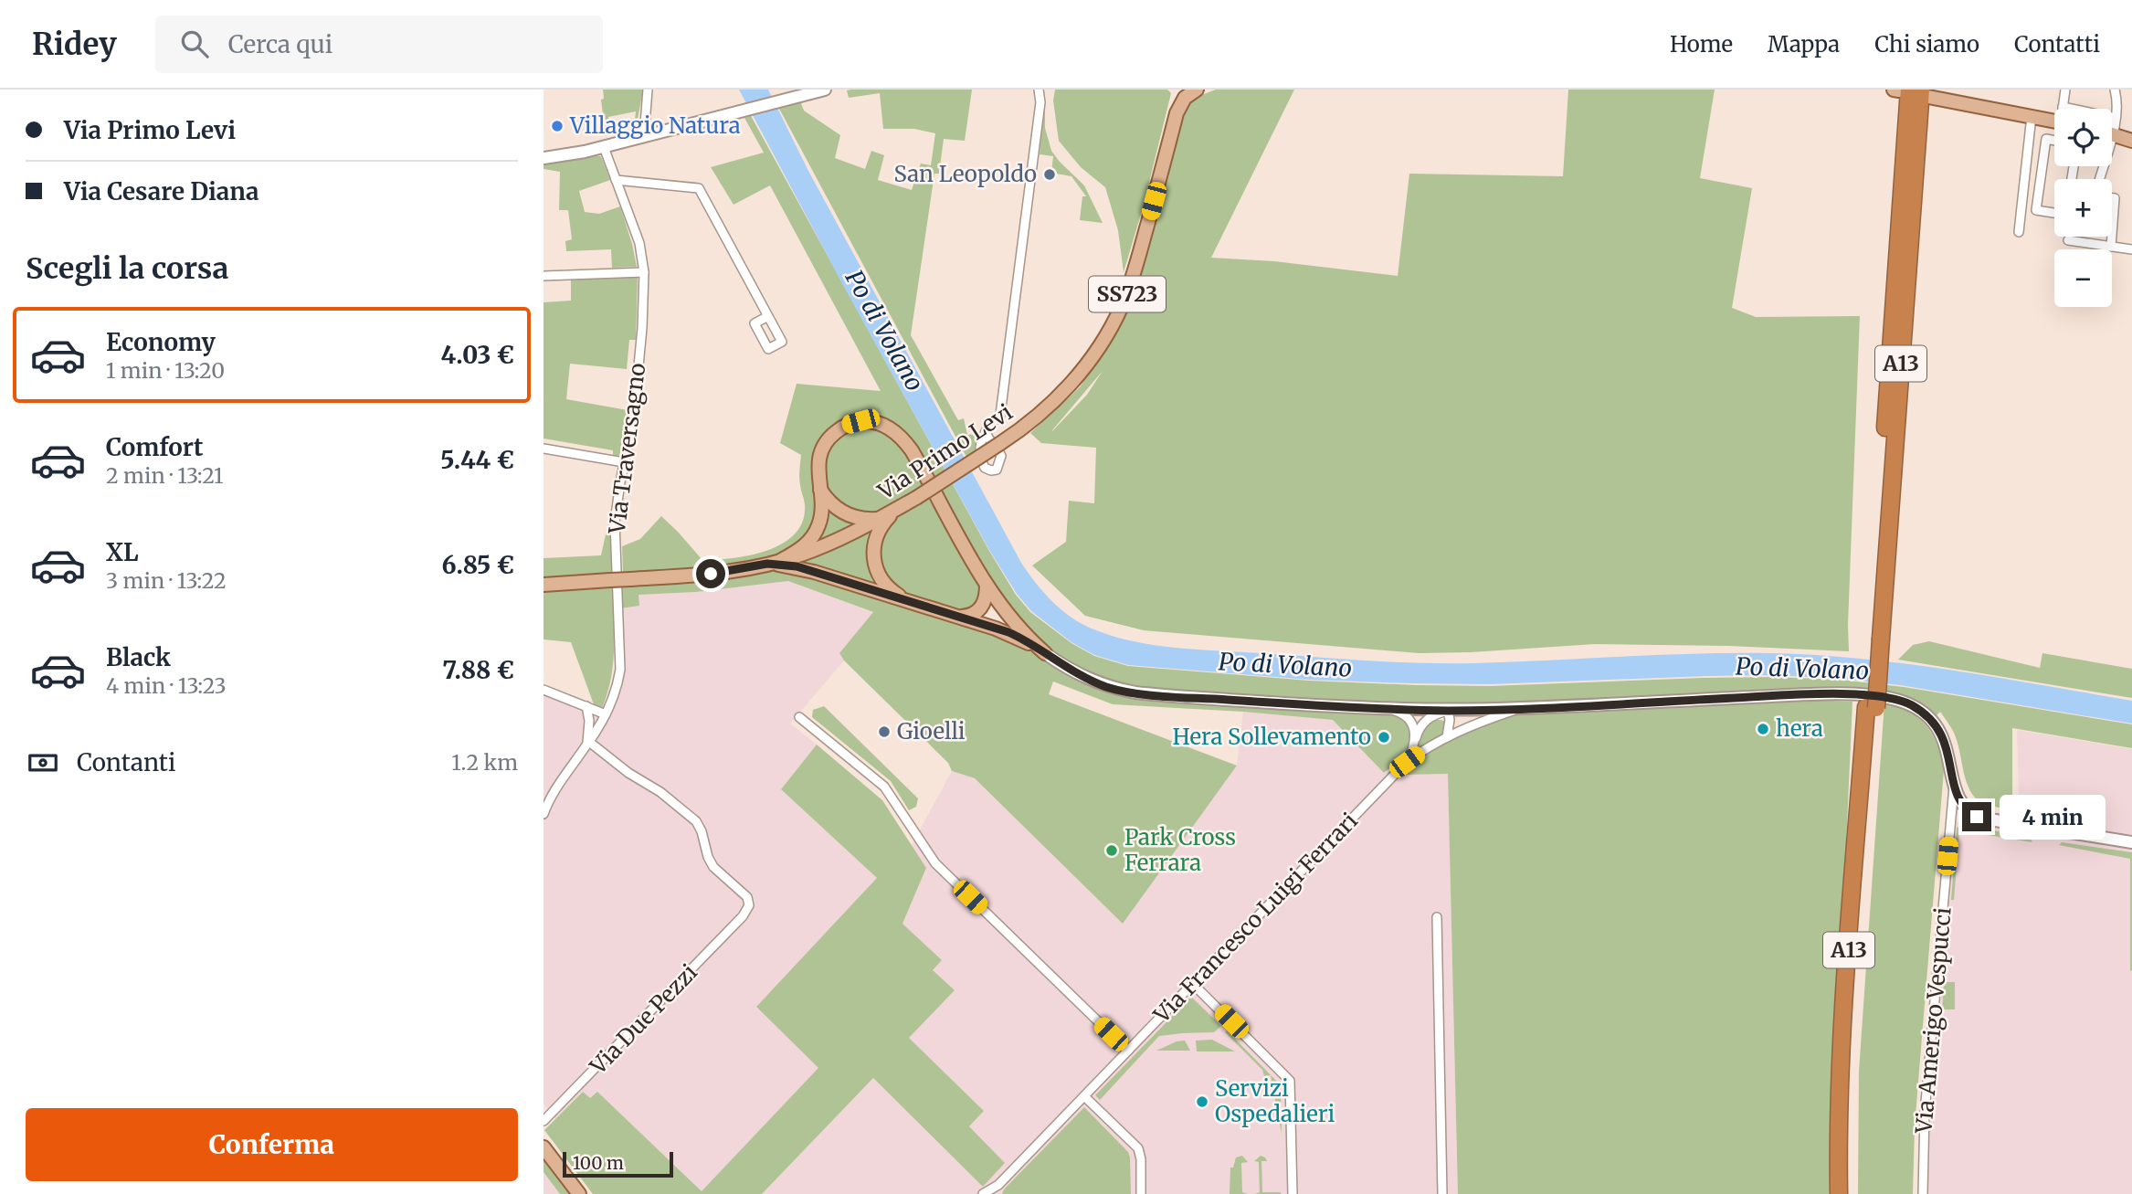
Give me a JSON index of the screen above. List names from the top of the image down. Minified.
{"streets":{"highway":["A13"],"main road":["SS723","Via Primo Levi","Via Amerigo Vespucci"],"street":["Via Traversagno","Via Francesco Luigi Ferrari","Via Due Pezzi"]},"crossings":[["SS723","Via Primo Levi"],["Via Traversagno","Via Due Pezzi"],["Via Francesco Luigi Ferrari","Via Amerigo Vespucci"]],"water":["Po di Volano"],"places":["Villaggio Natura","San Leopoldo","hera","Gioelli","Hera Sollevamento","Park Cross Ferrara","Servizi Ospedalieri"],"scale_bar":"100 m","page":{"header":"Ridey","search":"Cerca qui","nav":["Home","Mappa","Chi siamo","Contatti"],"banner":["Via Primo Levi","Via Cesare Diana"],"map_buttons":["+","−"],"heading":"Scegli la corsa","list":[{"name":"Economy","note":"1 min · 13:20","value":"4.03 €"},{"name":"Comfort","note":"2 min · 13:21","value":"5.44 €"},{"name":"XL","note":"3 min · 13:22","value":"6.85 €"},{"name":"Black","note":"4 min · 13:23","value":"7.88 €"}],"pay":["Contanti","1.2 km"],"bubble":"4 min","buttons":"Conferma","scale":"100 m"}}
